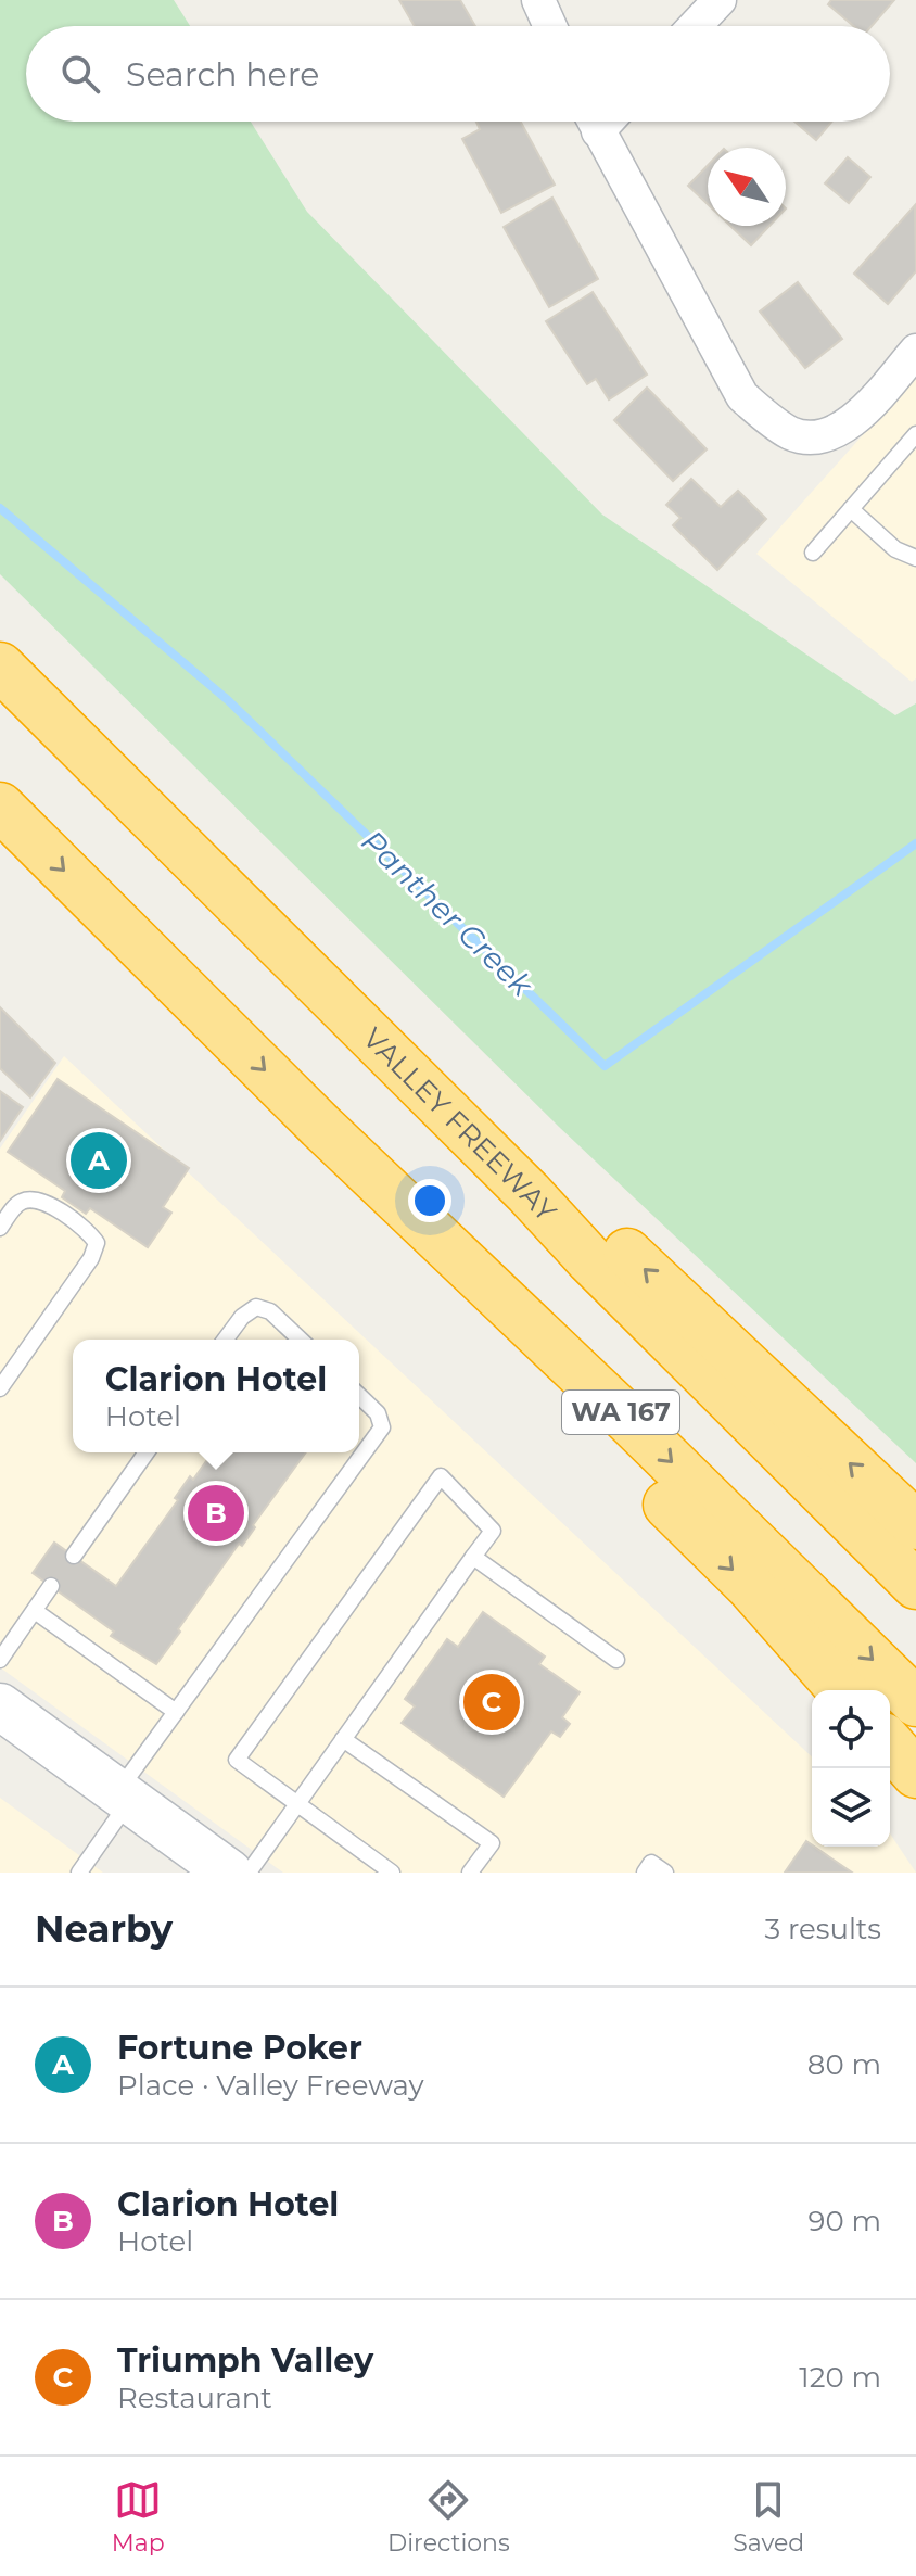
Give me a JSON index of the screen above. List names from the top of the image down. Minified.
{"streets":{"highway":["VALLEY FREEWAY","WA 167"]},"water":["Panther Creek"],"north":"top left","page":{"search":"Search here","pins":["A","B","C"],"popup":["Clarion Hotel","Hotel"],"heading":["Nearby","3 results"],"list":[{"mark":"A","name":"Fortune Poker","note":"Place · Valley Freeway","value":"80 m"},{"mark":"B","name":"Clarion Hotel","note":"Hotel","value":"90 m"},{"mark":"C","name":"Triumph Valley","note":"Restaurant","value":"120 m"}],"nav":["Map","Directions","Saved"]}}
